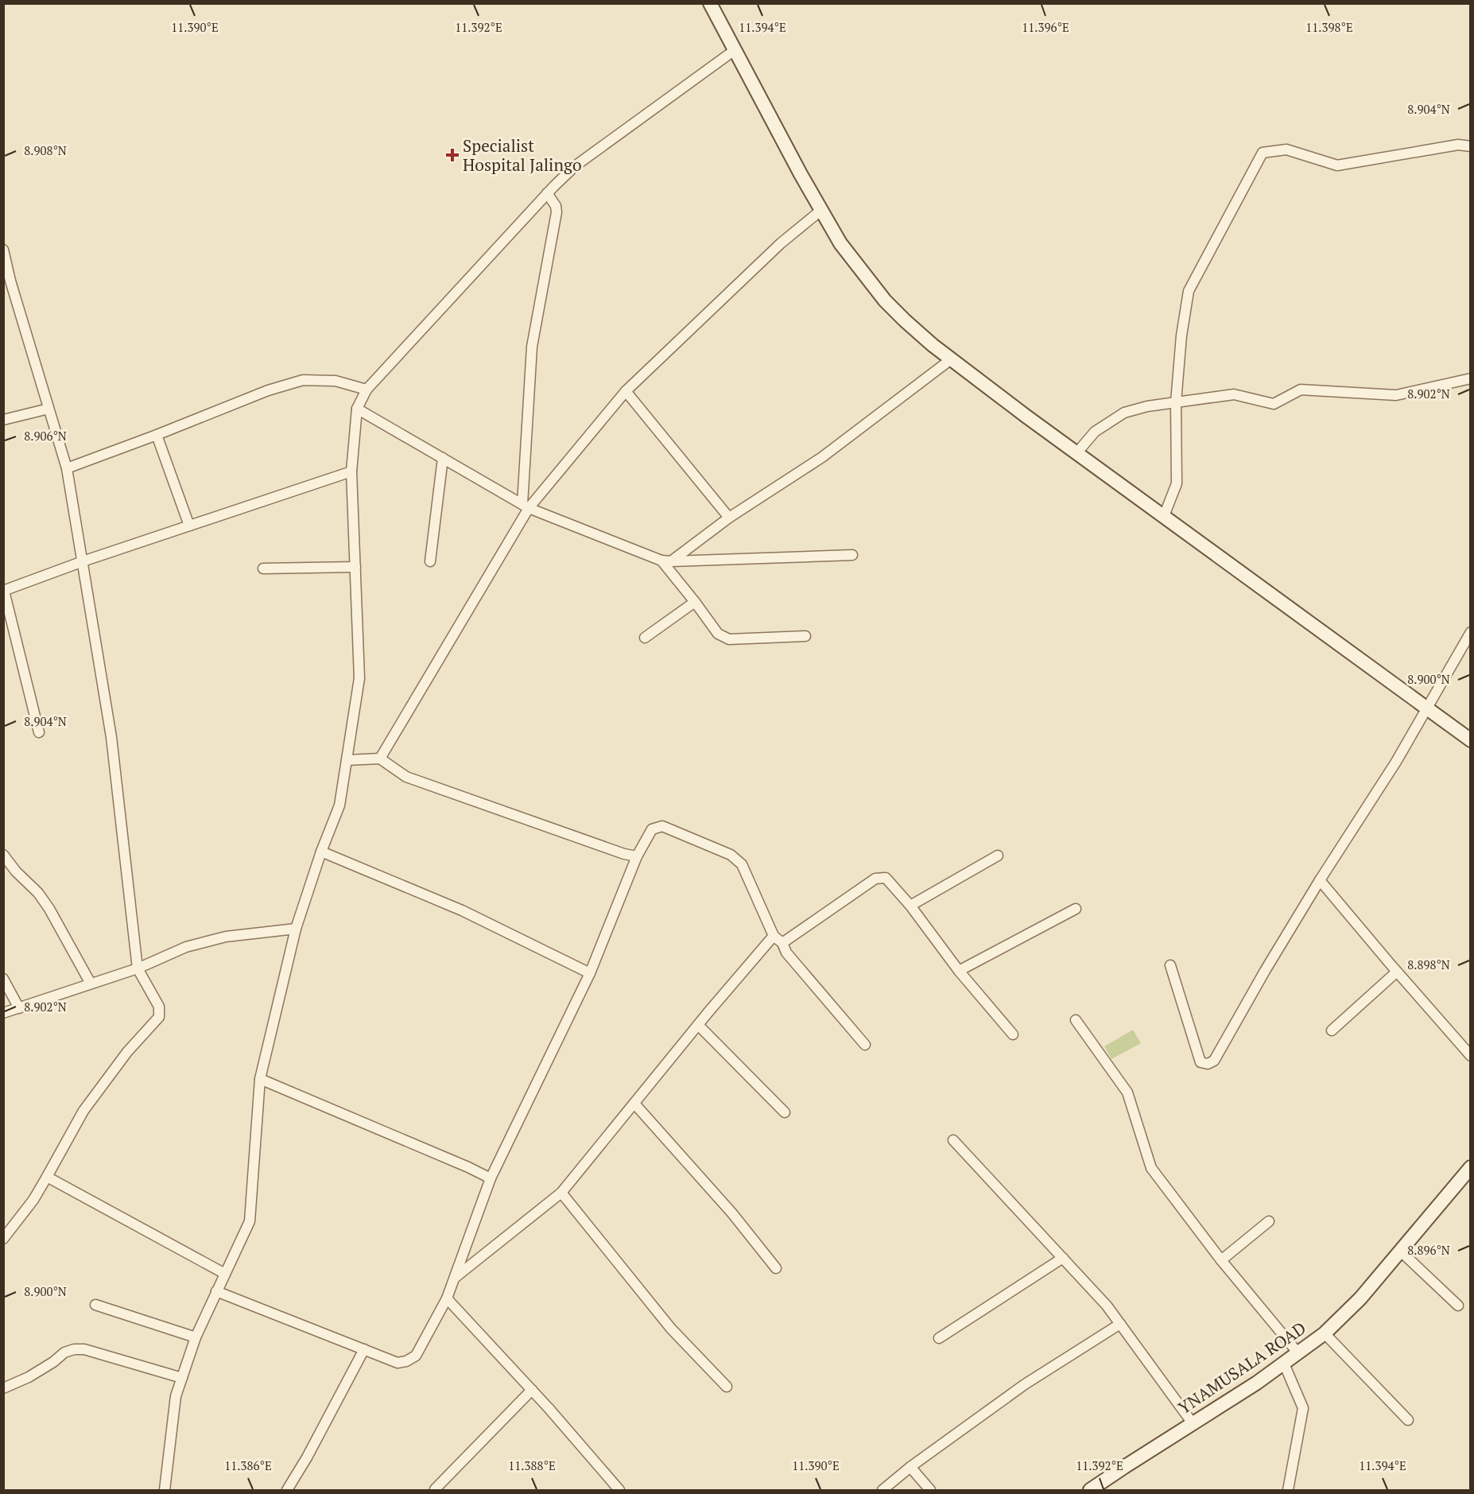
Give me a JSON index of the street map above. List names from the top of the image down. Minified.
{"streets":{"main road":["YNAMUSALA ROAD"]},"places":{"health":["Specialist Hospital Jalingo"]},"coordinates":["11.390°E","11.392°E","11.394°E","11.396°E","11.398°E","8.904°N","8.908°N","8.902°N","8.906°N","8.900°N","8.898°N","8.896°N","11.386°E","11.388°E"]}
